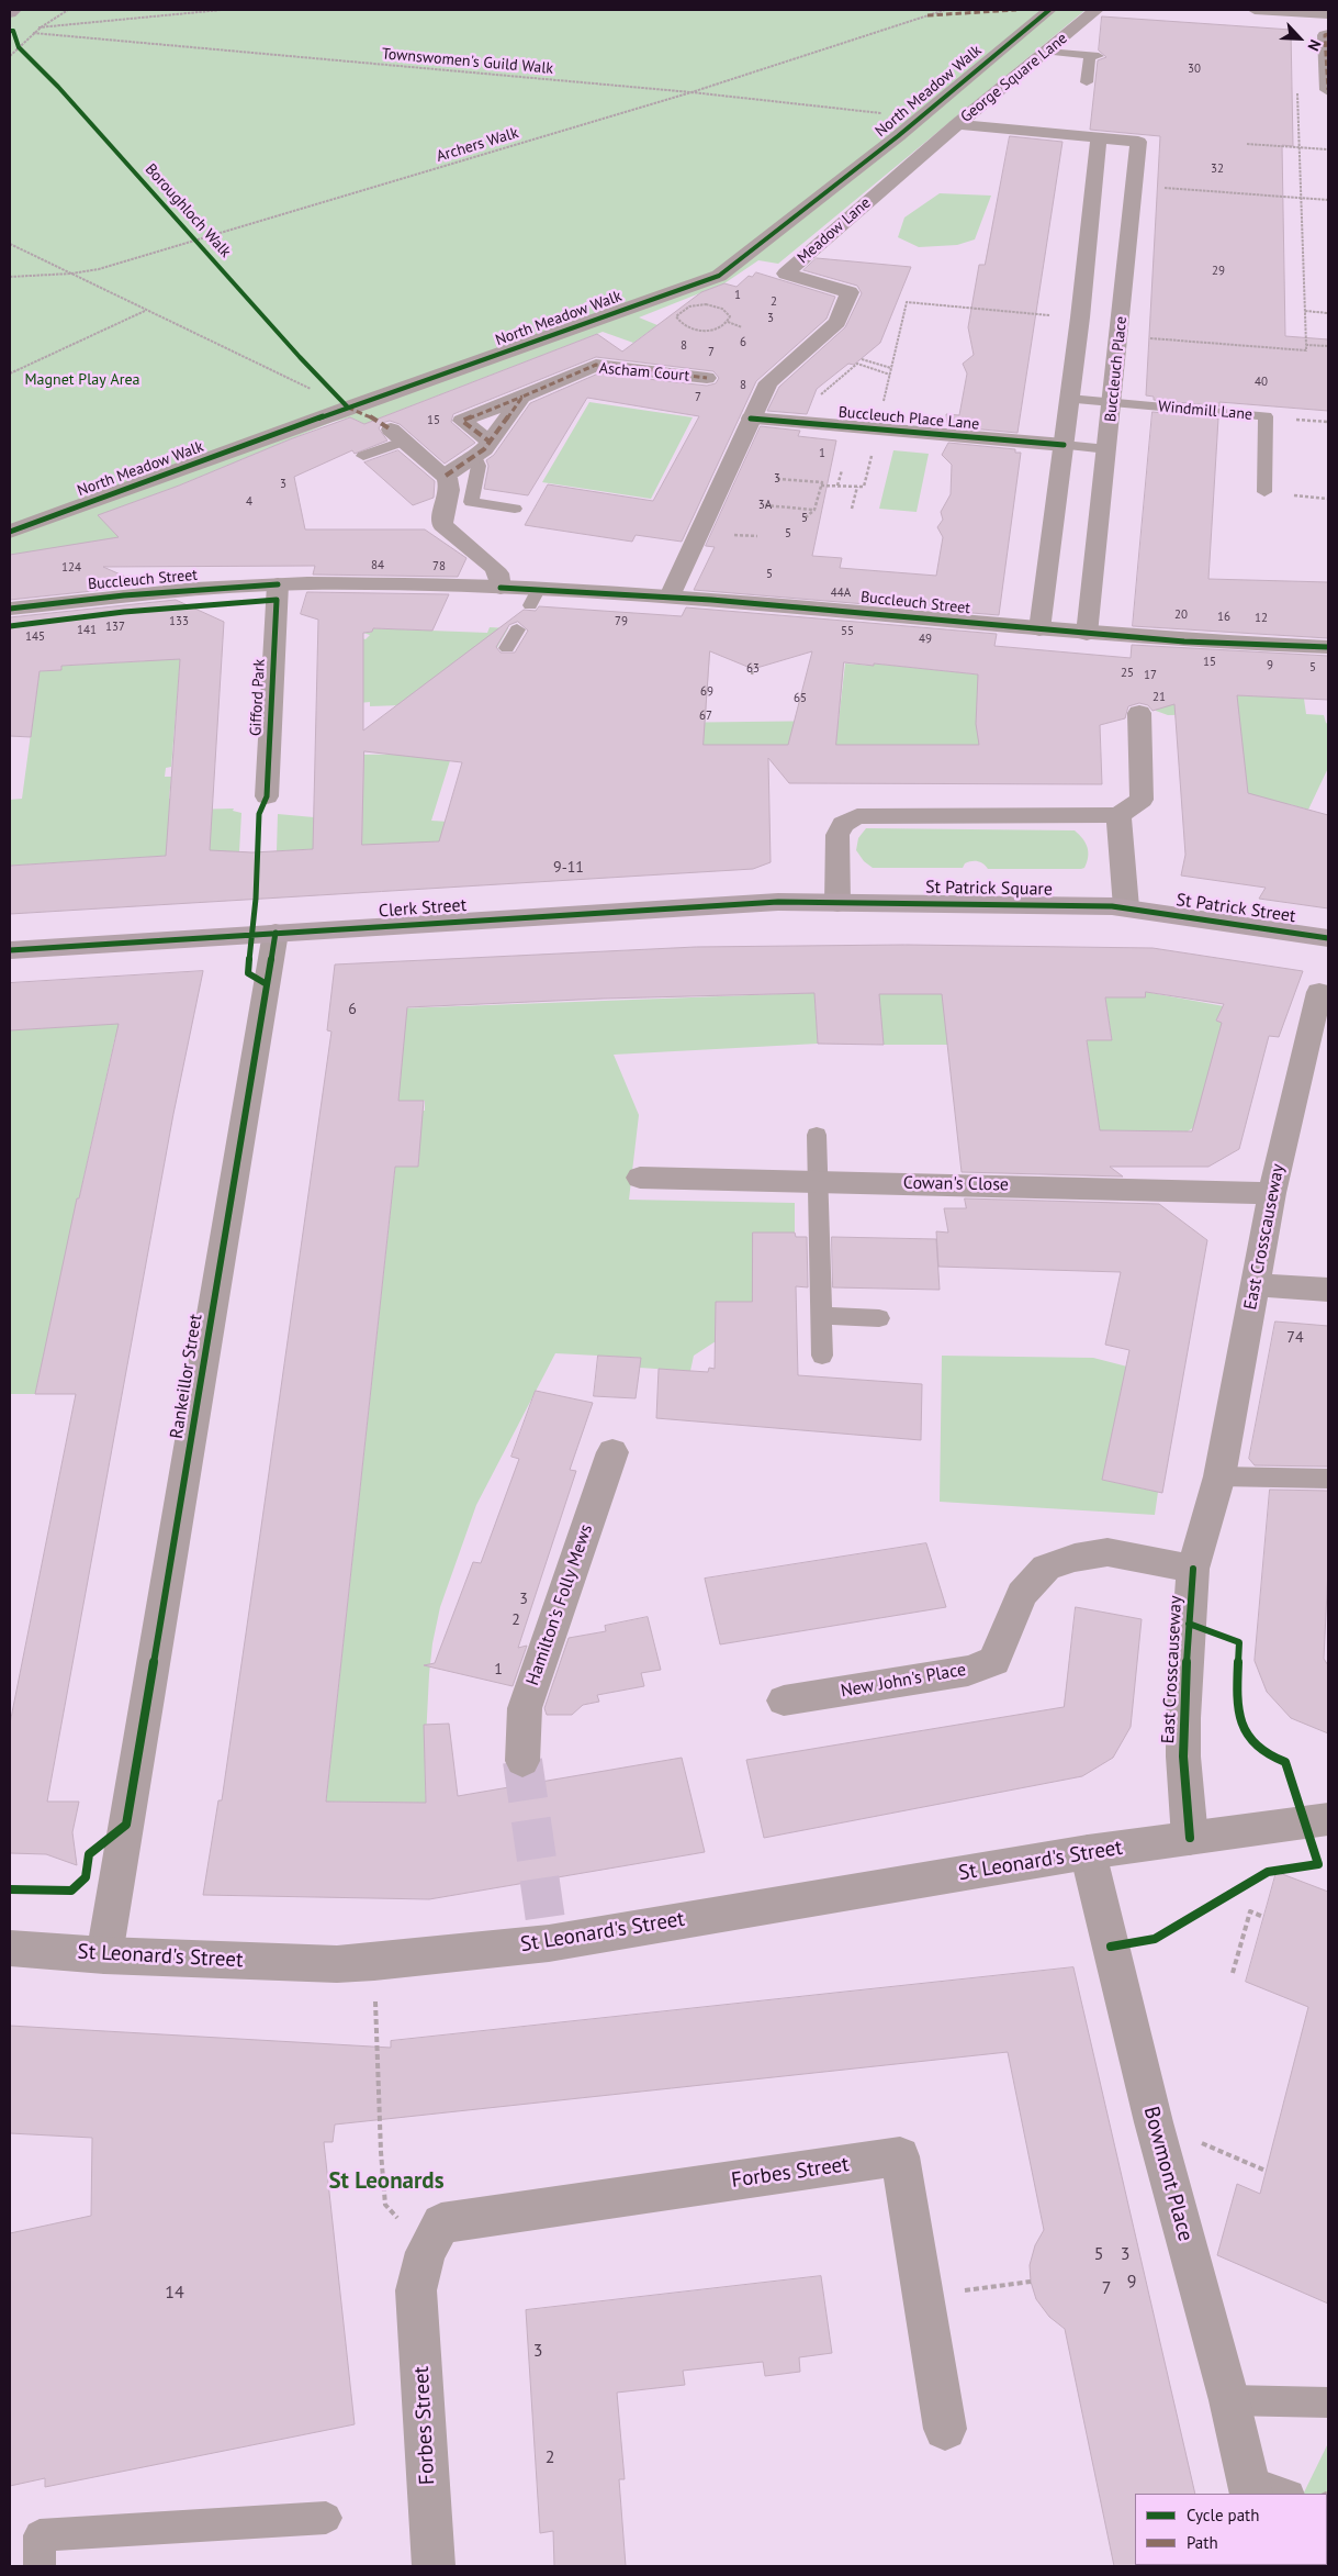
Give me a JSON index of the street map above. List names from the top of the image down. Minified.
{"streets":{"main road":["St Patrick Square","Clerk Street","St Patrick Street"],"street":["George Square Lane","North Meadow Walk","Meadow Lane","Buccleuch Place","Ascham Court","Buccleuch Place Lane","Buccleuch Street","Gifford Park","Cowan's Close","East Crosscauseway","Rankeillor Street","Hamilton's Folly Mews","New John's Place","St Leonard's Street","Forbes Street","Bowmont Place"],"lane":["Windmill Lane"],"path":["Townswomen's Guild Walk","Archers Walk"],"cycle path":["Boroughloch Walk"]},"crossings":[["Townswomen's Guild Walk","North Meadow Walk"],["Townswomen's Guild Walk","Archers Walk"],["George Square Lane","Meadow Lane"],["George Square Lane","Buccleuch Place"],["Archers Walk","Boroughloch Walk"],["Meadow Lane","Buccleuch Place"],["Meadow Lane","Buccleuch Place Lane"],["Meadow Lane","Buccleuch Street"],["Buccleuch Place","Windmill Lane"],["Buccleuch Place","Buccleuch Street"],["Buccleuch Street","Gifford Park"],["St Patrick Square","Clerk Street"],["St Patrick Square","St Patrick Street"],["Clerk Street","Rankeillor Street"],["Cowan's Close","East Crosscauseway"],["East Crosscauseway","New John's Place"],["East Crosscauseway","St Leonard's Street"],["Rankeillor Street","St Leonard's Street"],["St Leonard's Street","Bowmont Place"]],"districts":["St Leonards"],"parks":["Magnet Play Area"],"house_numbers":["30","32","29","1","2","3","6","8","7","40","8","7","15","1","3","3","4","3A","5","5","84","78","124","5","44A","20","16","12","133","79","137","141","55","145","49","15","9","5","63","25","17","69","21","65","67","9-11","6","74","3","2","1","5","3","9","7","14","3","2"],"legend":["Cycle path","Path"],"north":"bottom right"}
